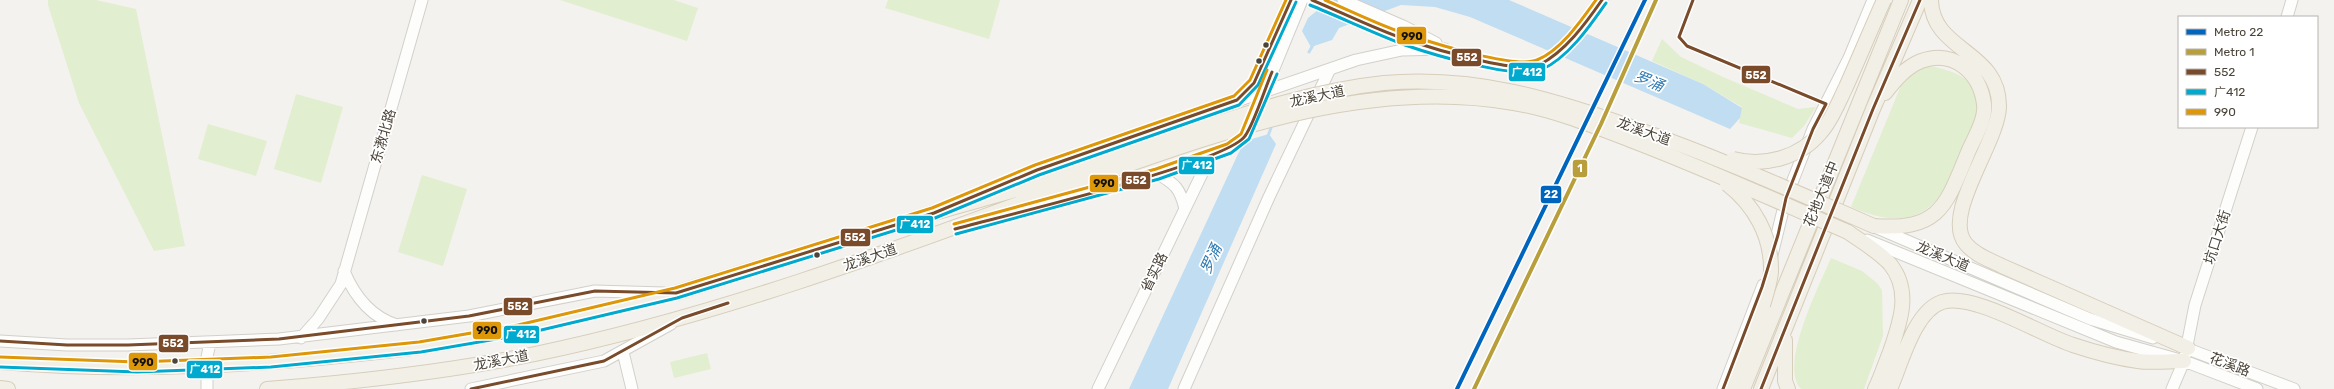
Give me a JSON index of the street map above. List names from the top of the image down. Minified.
{"streets":{"main road":["龙溪大道","花地大道中"],"street":["东漖北路","坑口大街","省实路","花溪路"]},"crossings":[["龙溪大道","坑口大街"],["龙溪大道","花溪路"],["坑口大街","花溪路"]],"water":["罗涌"],"lines":["metro line 22","metro line 1","transit line 552","transit line 990","transit line 广412"],"legend":["Metro 22","Metro 1","552","广412","990"]}
